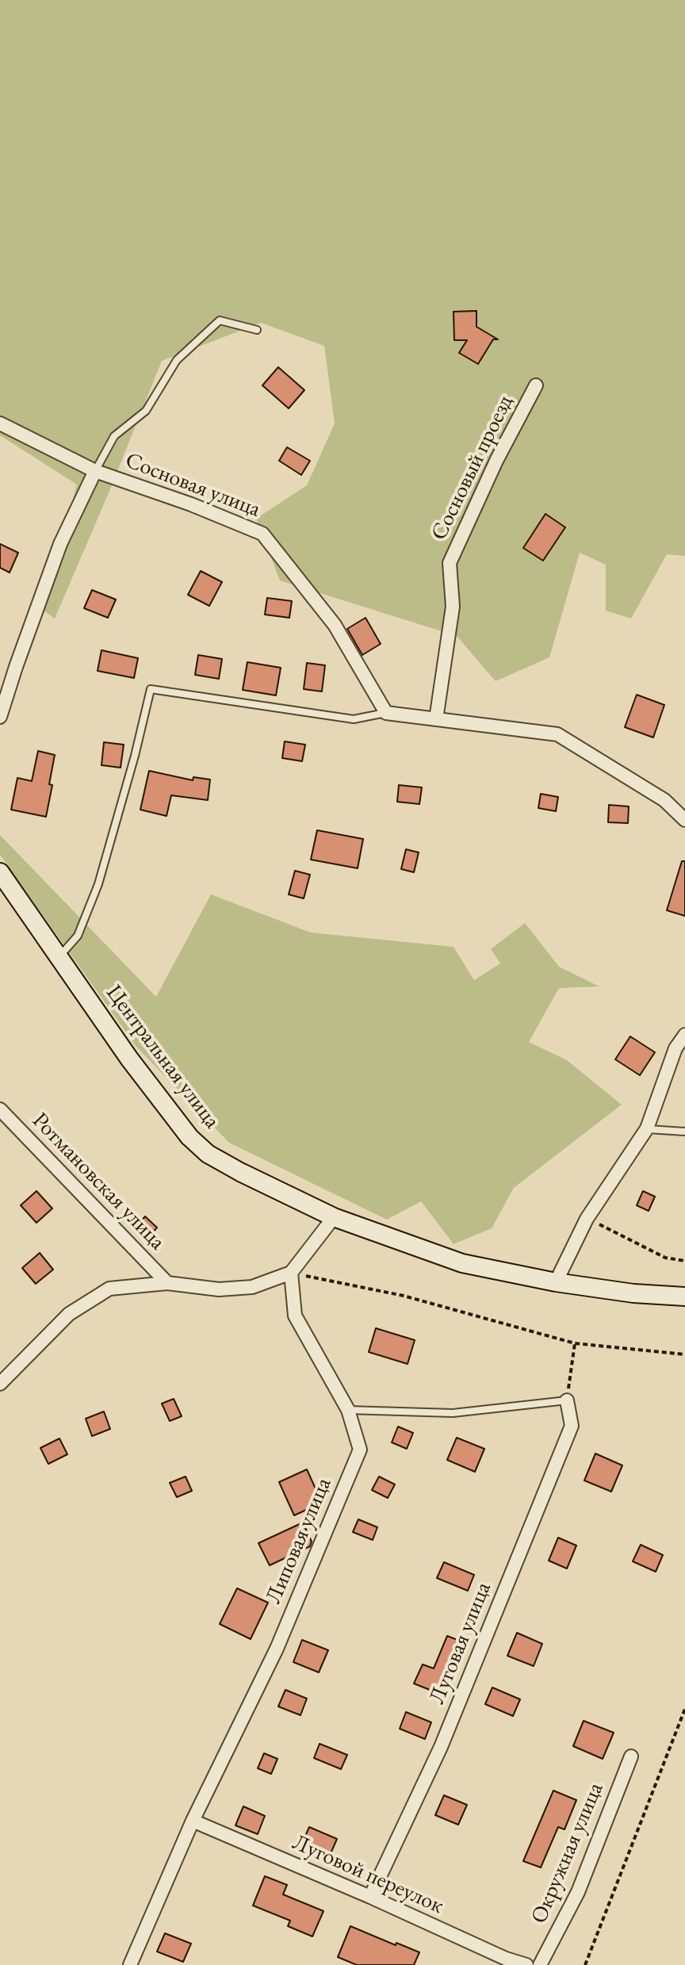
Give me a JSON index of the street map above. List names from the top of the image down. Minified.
{"streets":{"street":["Сосновый проезд","Сосновая улица","Центральная улица","Ротмановская улица","Липовая улица","Луговая улица","Окружная улица","Луговой переулок"]},"crossings":[["Липовая улица","Луговой переулок"],["Луговая улица","Луговой переулок"]]}
